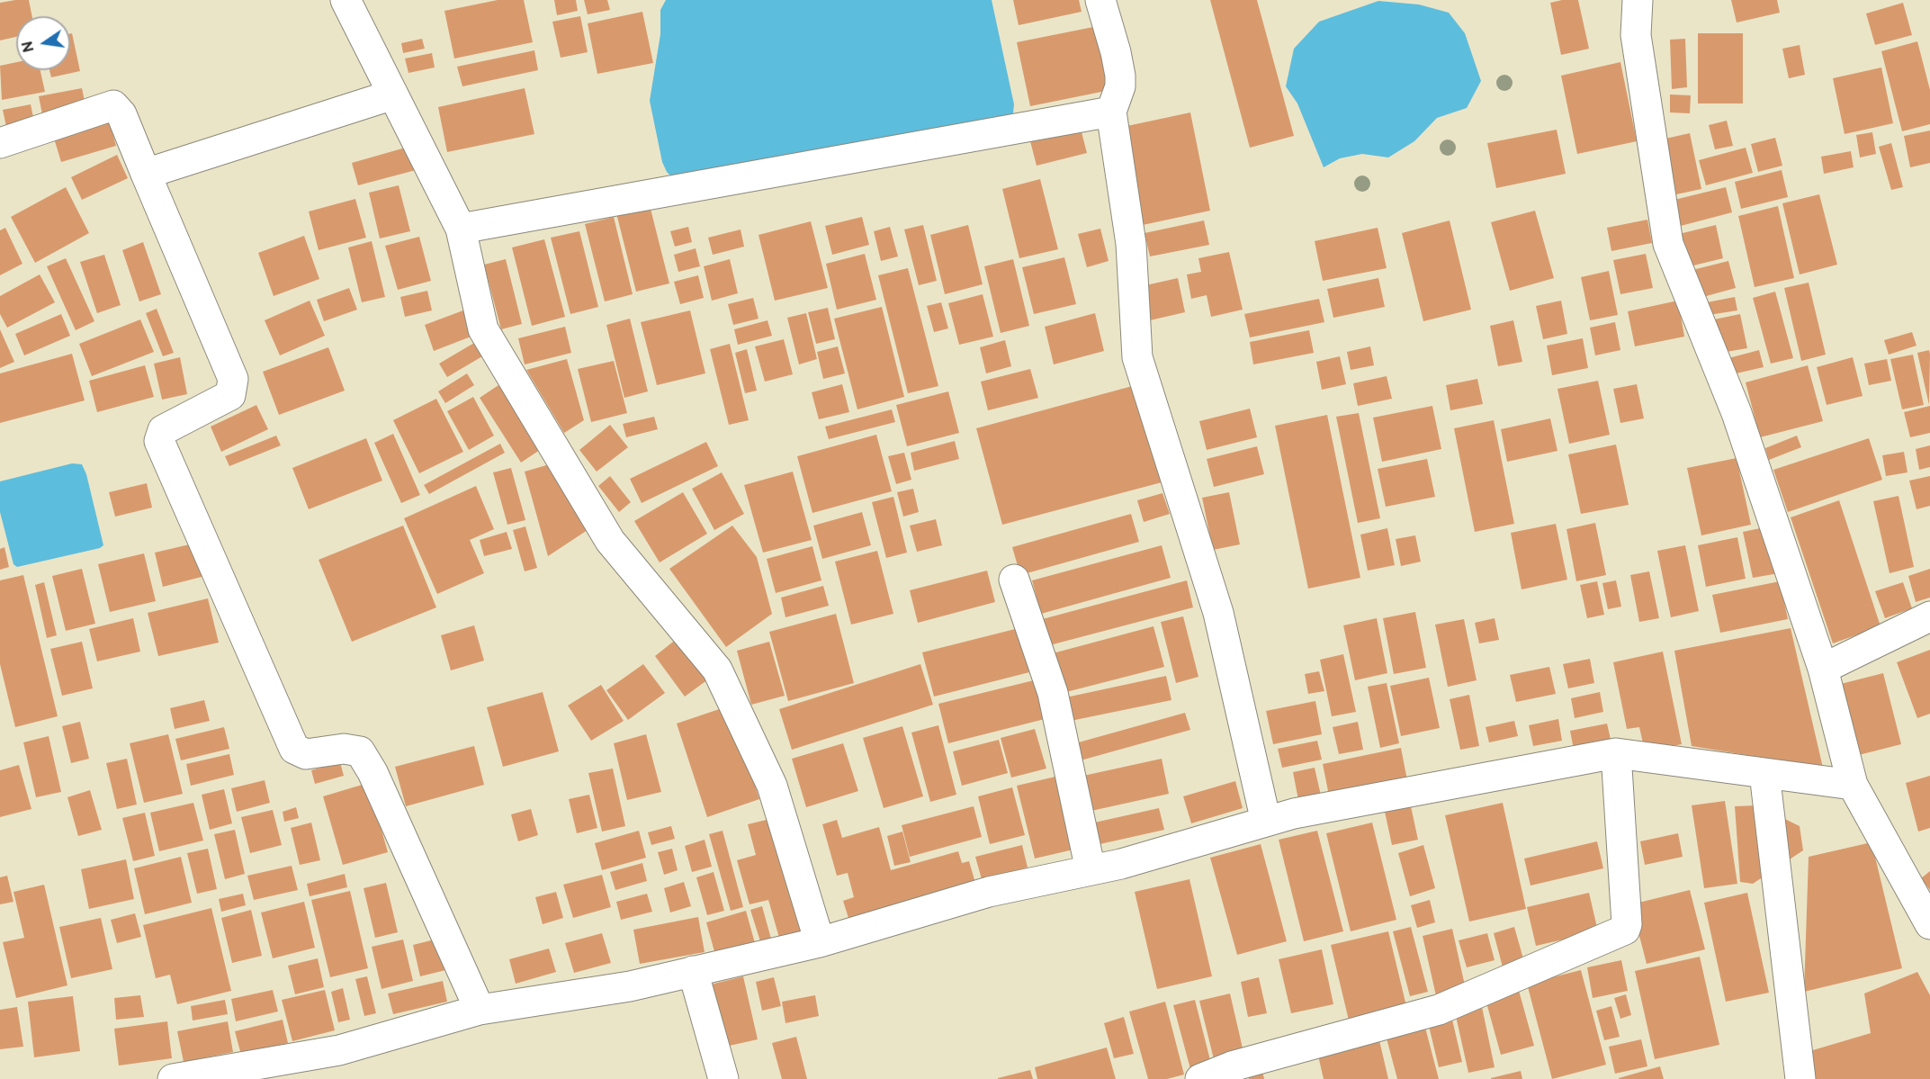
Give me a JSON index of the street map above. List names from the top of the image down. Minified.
{"north":"left"}
